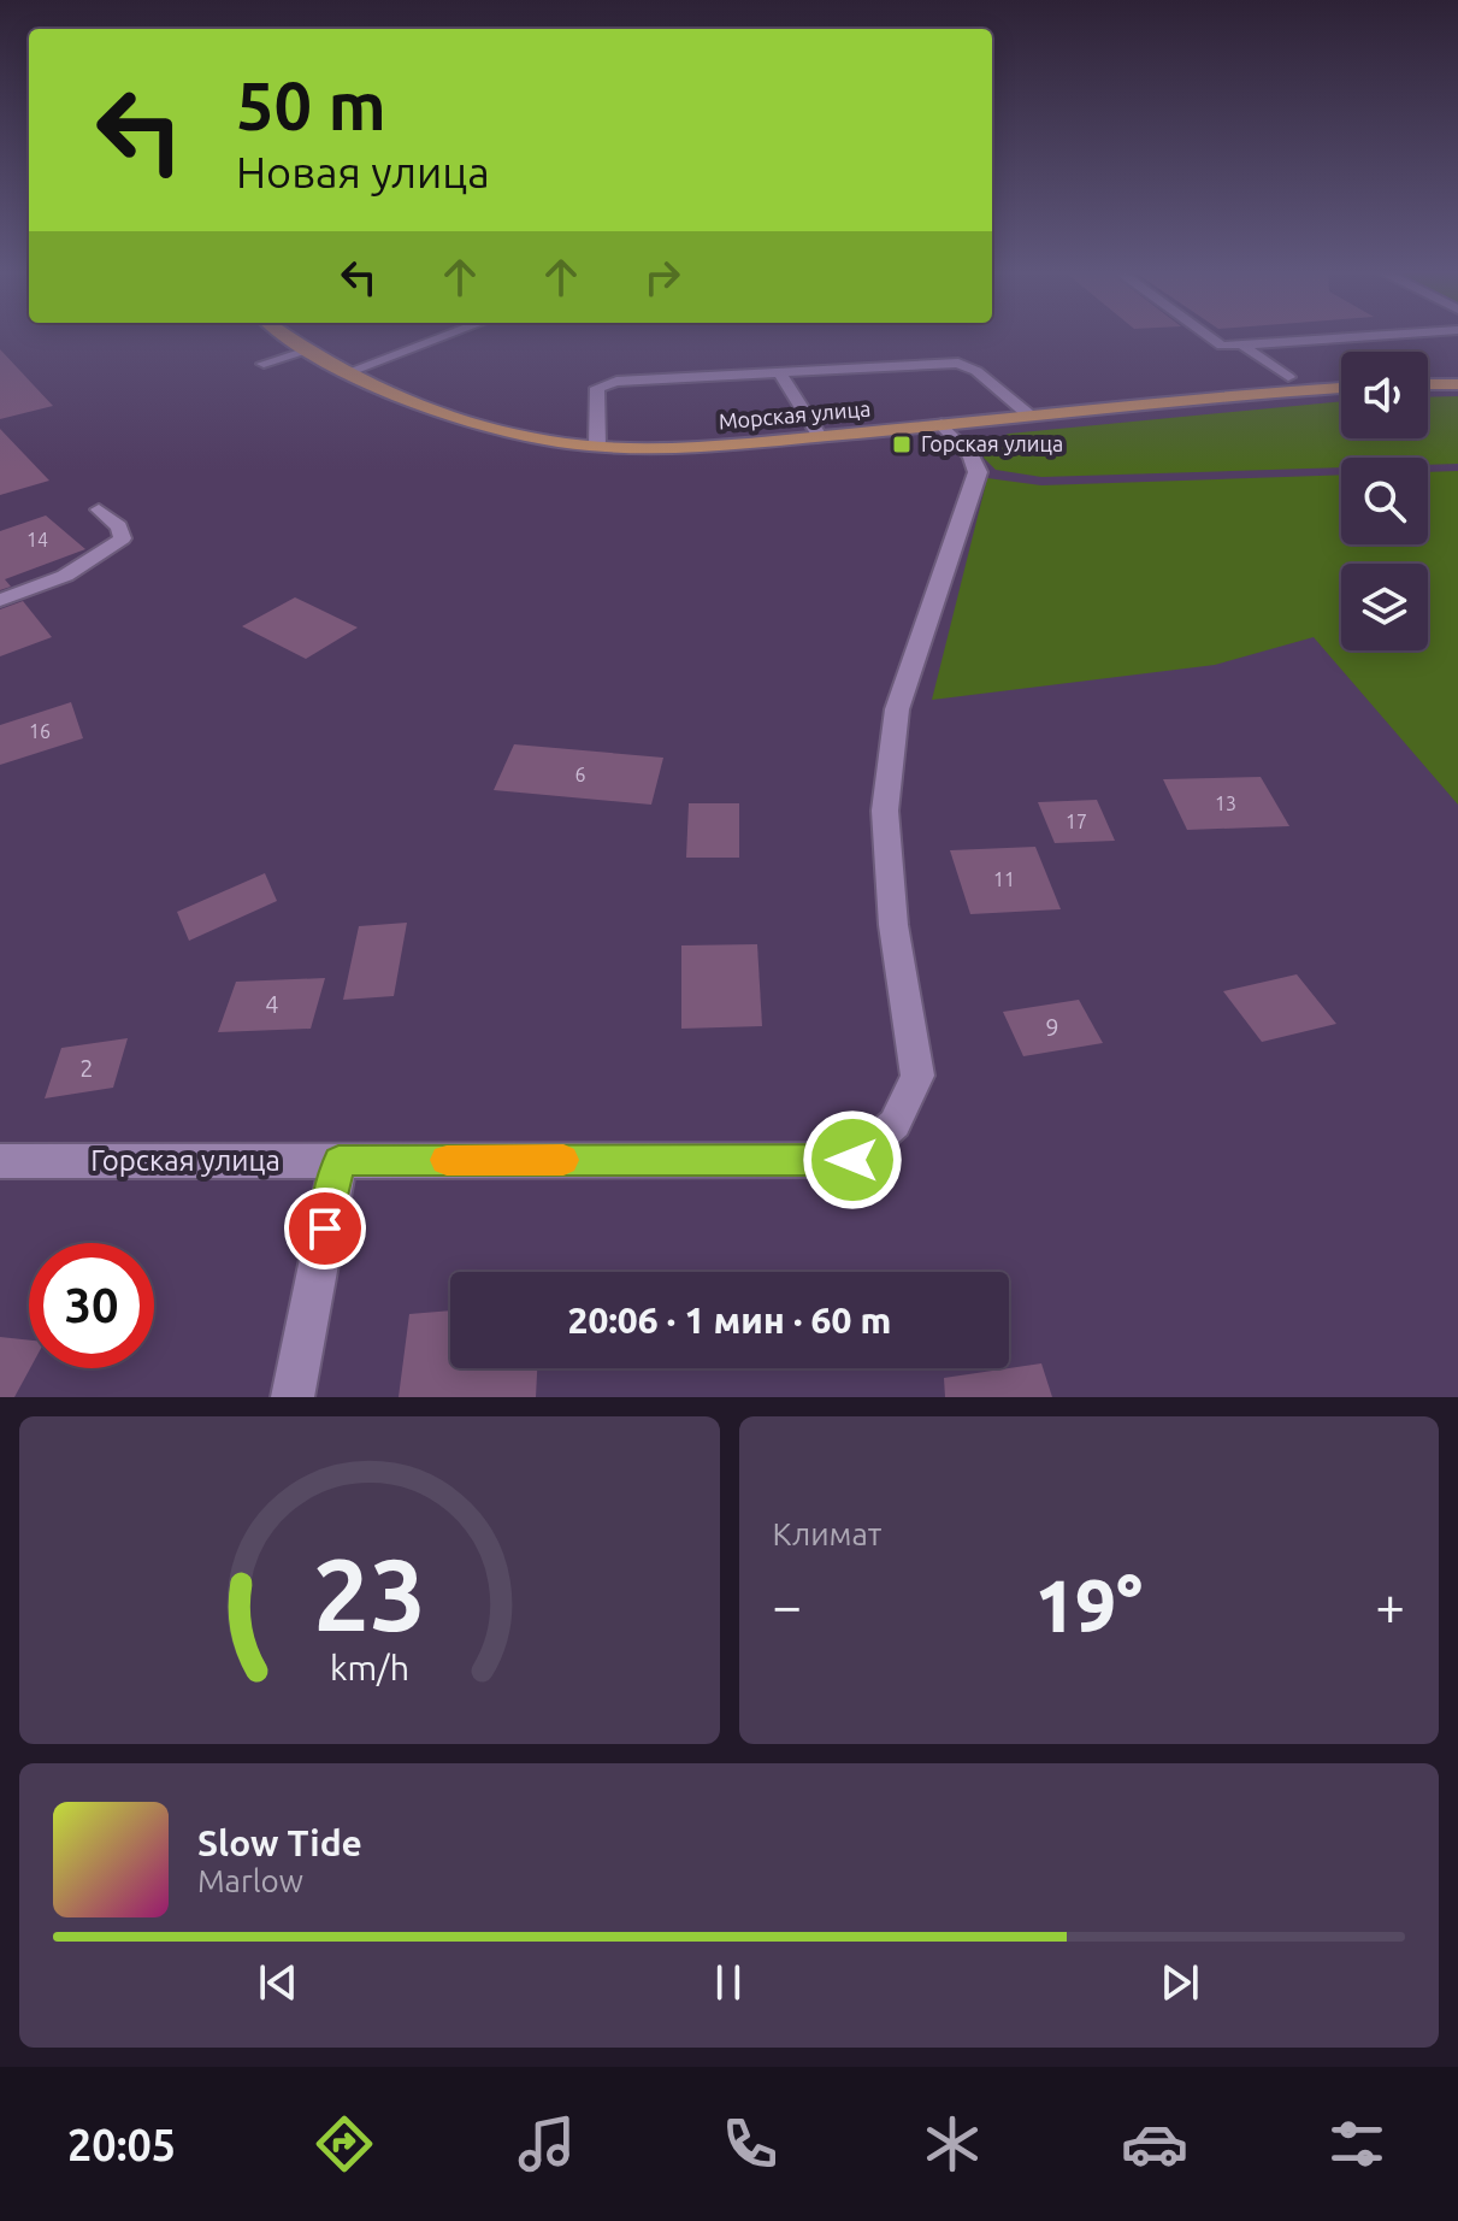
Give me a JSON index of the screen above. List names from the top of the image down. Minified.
{"streets":{"main road":["Морская улица"],"street":["Горская улица"]},"crossings":[["Морская улица","Горская улица"]],"places":{"transit":["Горская улица"]},"house_numbers":["14","16","6","13","17","11","4","9","2"],"page":{"turn":["50 m","Новая улица"],"limit":"30","trip":"20:06 · 1 мин · 60 m","tile":"Климат","heat":["−","19°","+"],"song":["Slow Tide","Marlow"],"tabs":"20:05","gauge":["23","km/h"]}}
